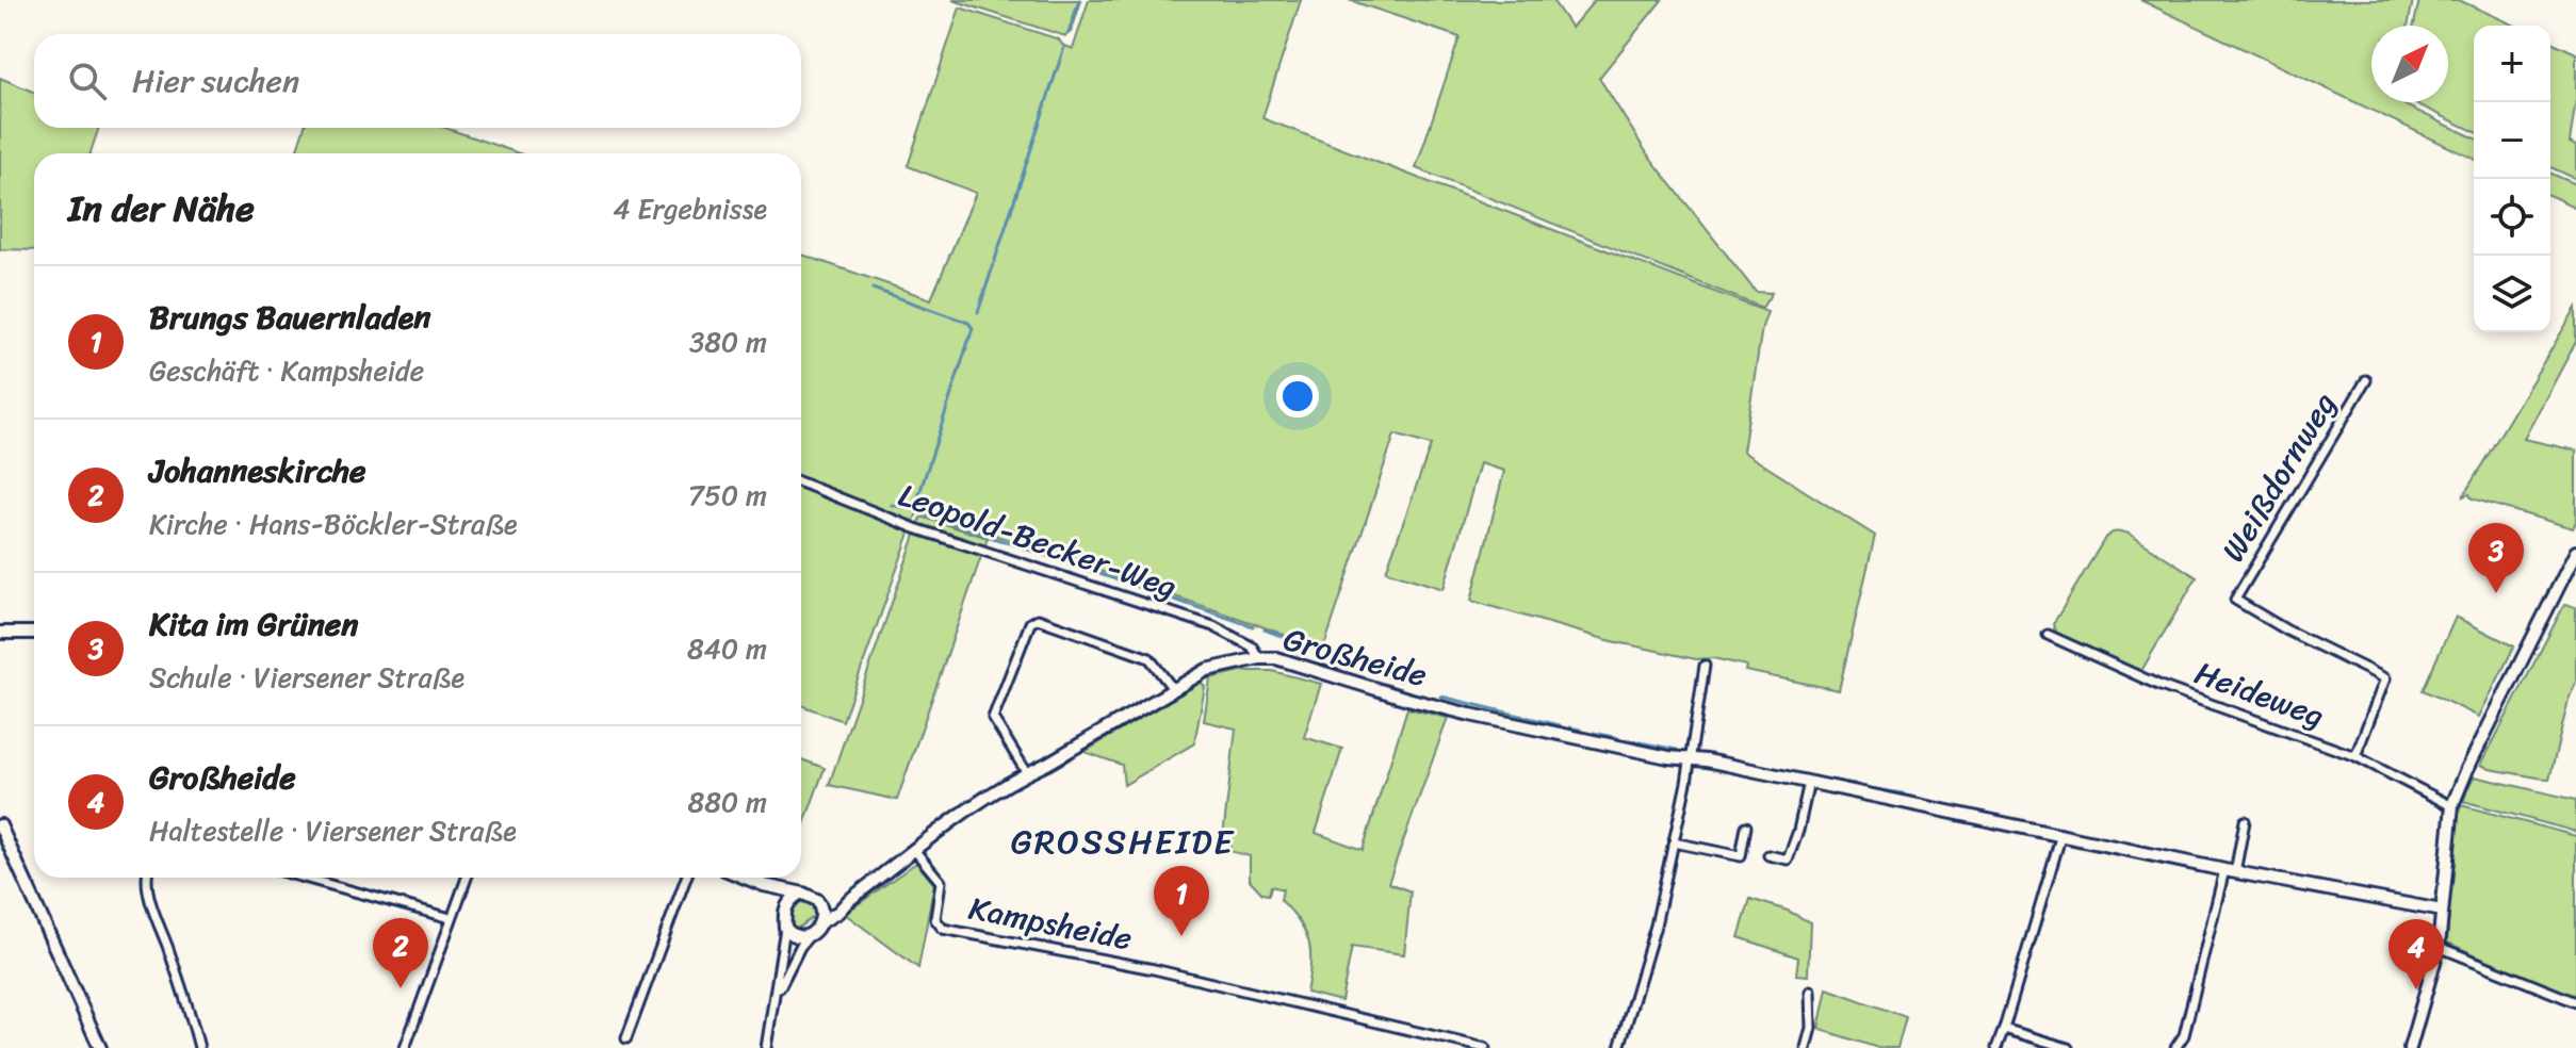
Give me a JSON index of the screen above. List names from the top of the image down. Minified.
{"streets":{"street":["Weißdornweg","Leopold-Becker-Weg","Großheide","Heideweg","Kampsheide"]},"crossings":[["Weißdornweg","Heideweg"],["Leopold-Becker-Weg","Großheide"],["Großheide","Kampsheide"]],"districts":["GROSSHEIDE"],"north":"top right","page":{"map_buttons":["+","−"],"search":"Hier suchen","heading":["In der Nähe","4 Ergebnisse"],"list":[{"mark":"1","name":"Brungs Bauernladen","note":"Geschäft · Kampsheide","value":"380 m"},{"mark":"2","name":"Johanneskirche","note":"Kirche · Hans-Böckler-Straße","value":"750 m"},{"mark":"3","name":"Kita im Grünen","note":"Schule · Viersener Straße","value":"840 m"},{"mark":"4","name":"Großheide","note":"Haltestelle · Viersener Straße","value":"880 m"}],"pins":["3","1","2","4"]}}
